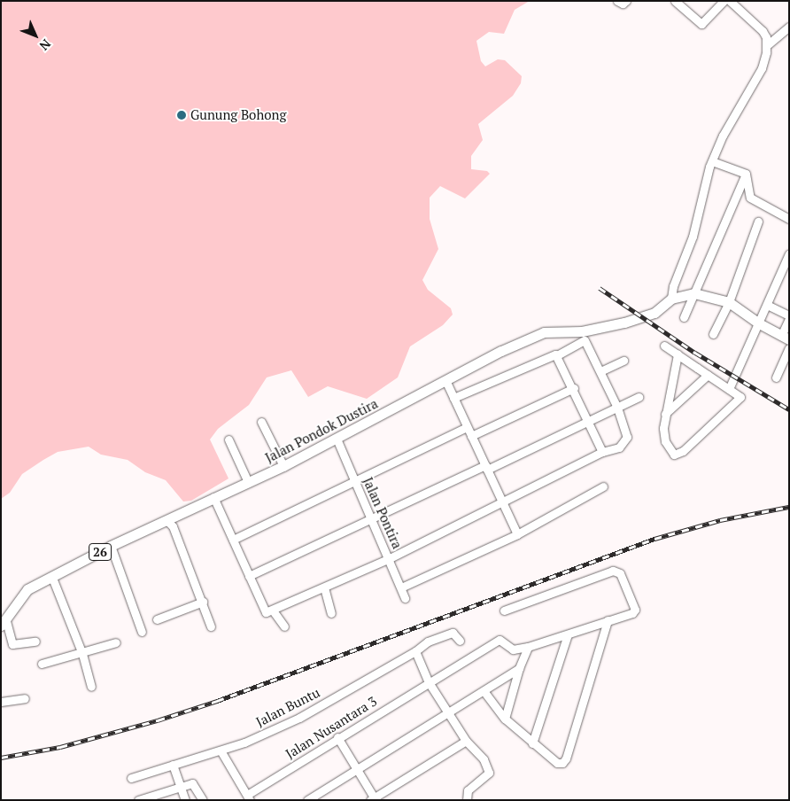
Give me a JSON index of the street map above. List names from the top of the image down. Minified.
{"streets":{"main road":["Jalan Pondok Dustira","26"],"street":["Jalan Pontira","Jalan Buntu","Jalan Nusantara 3"]},"crossings":[["Jalan Pondok Dustira","Jalan Pontira"]],"places":["Gunung Bohong"],"north":"bottom right"}
